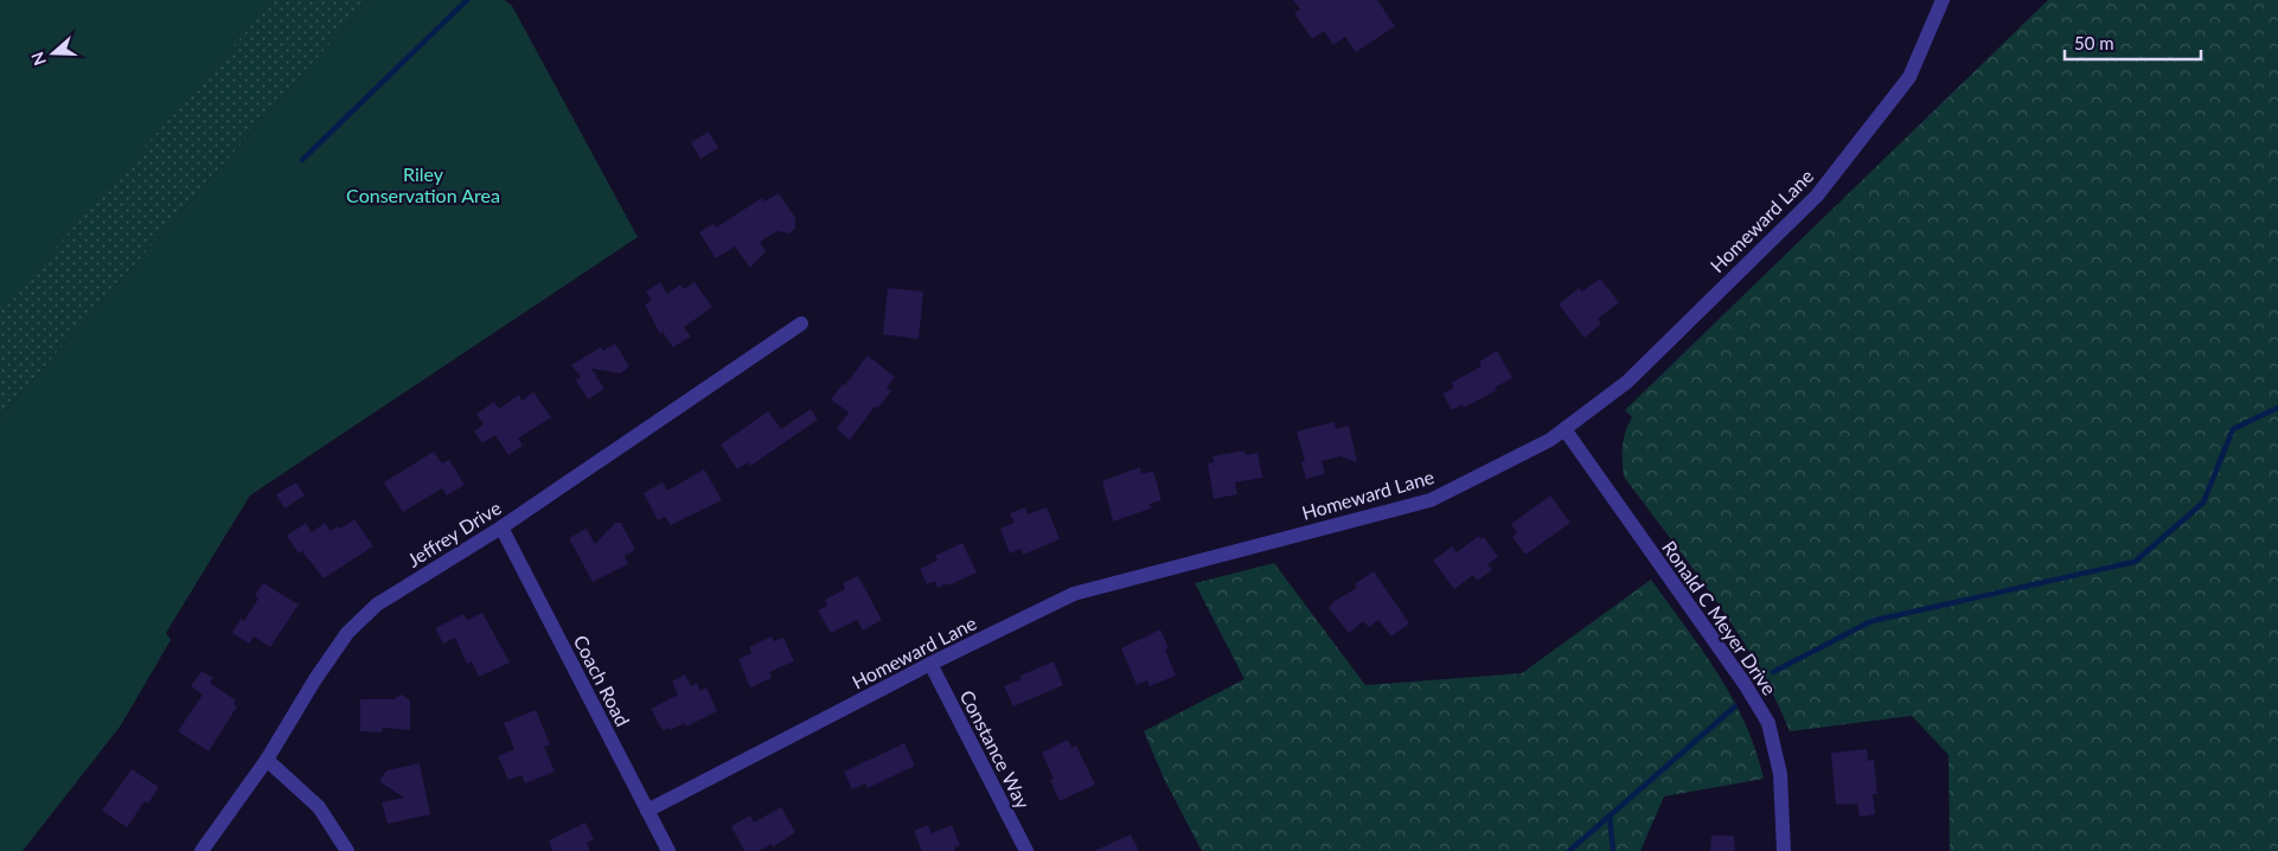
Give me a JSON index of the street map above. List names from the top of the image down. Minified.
{"streets":{"street":["Homeward Lane","Jeffrey Drive","Ronald C Meyer Drive","Coach Road","Constance Way"]},"crossings":[["Homeward Lane","Ronald C Meyer Drive"],["Homeward Lane","Coach Road"],["Homeward Lane","Constance Way"],["Jeffrey Drive","Coach Road"]],"parks":["Riley Conservation Area"],"scale_bar":"50 m","north":"left"}
